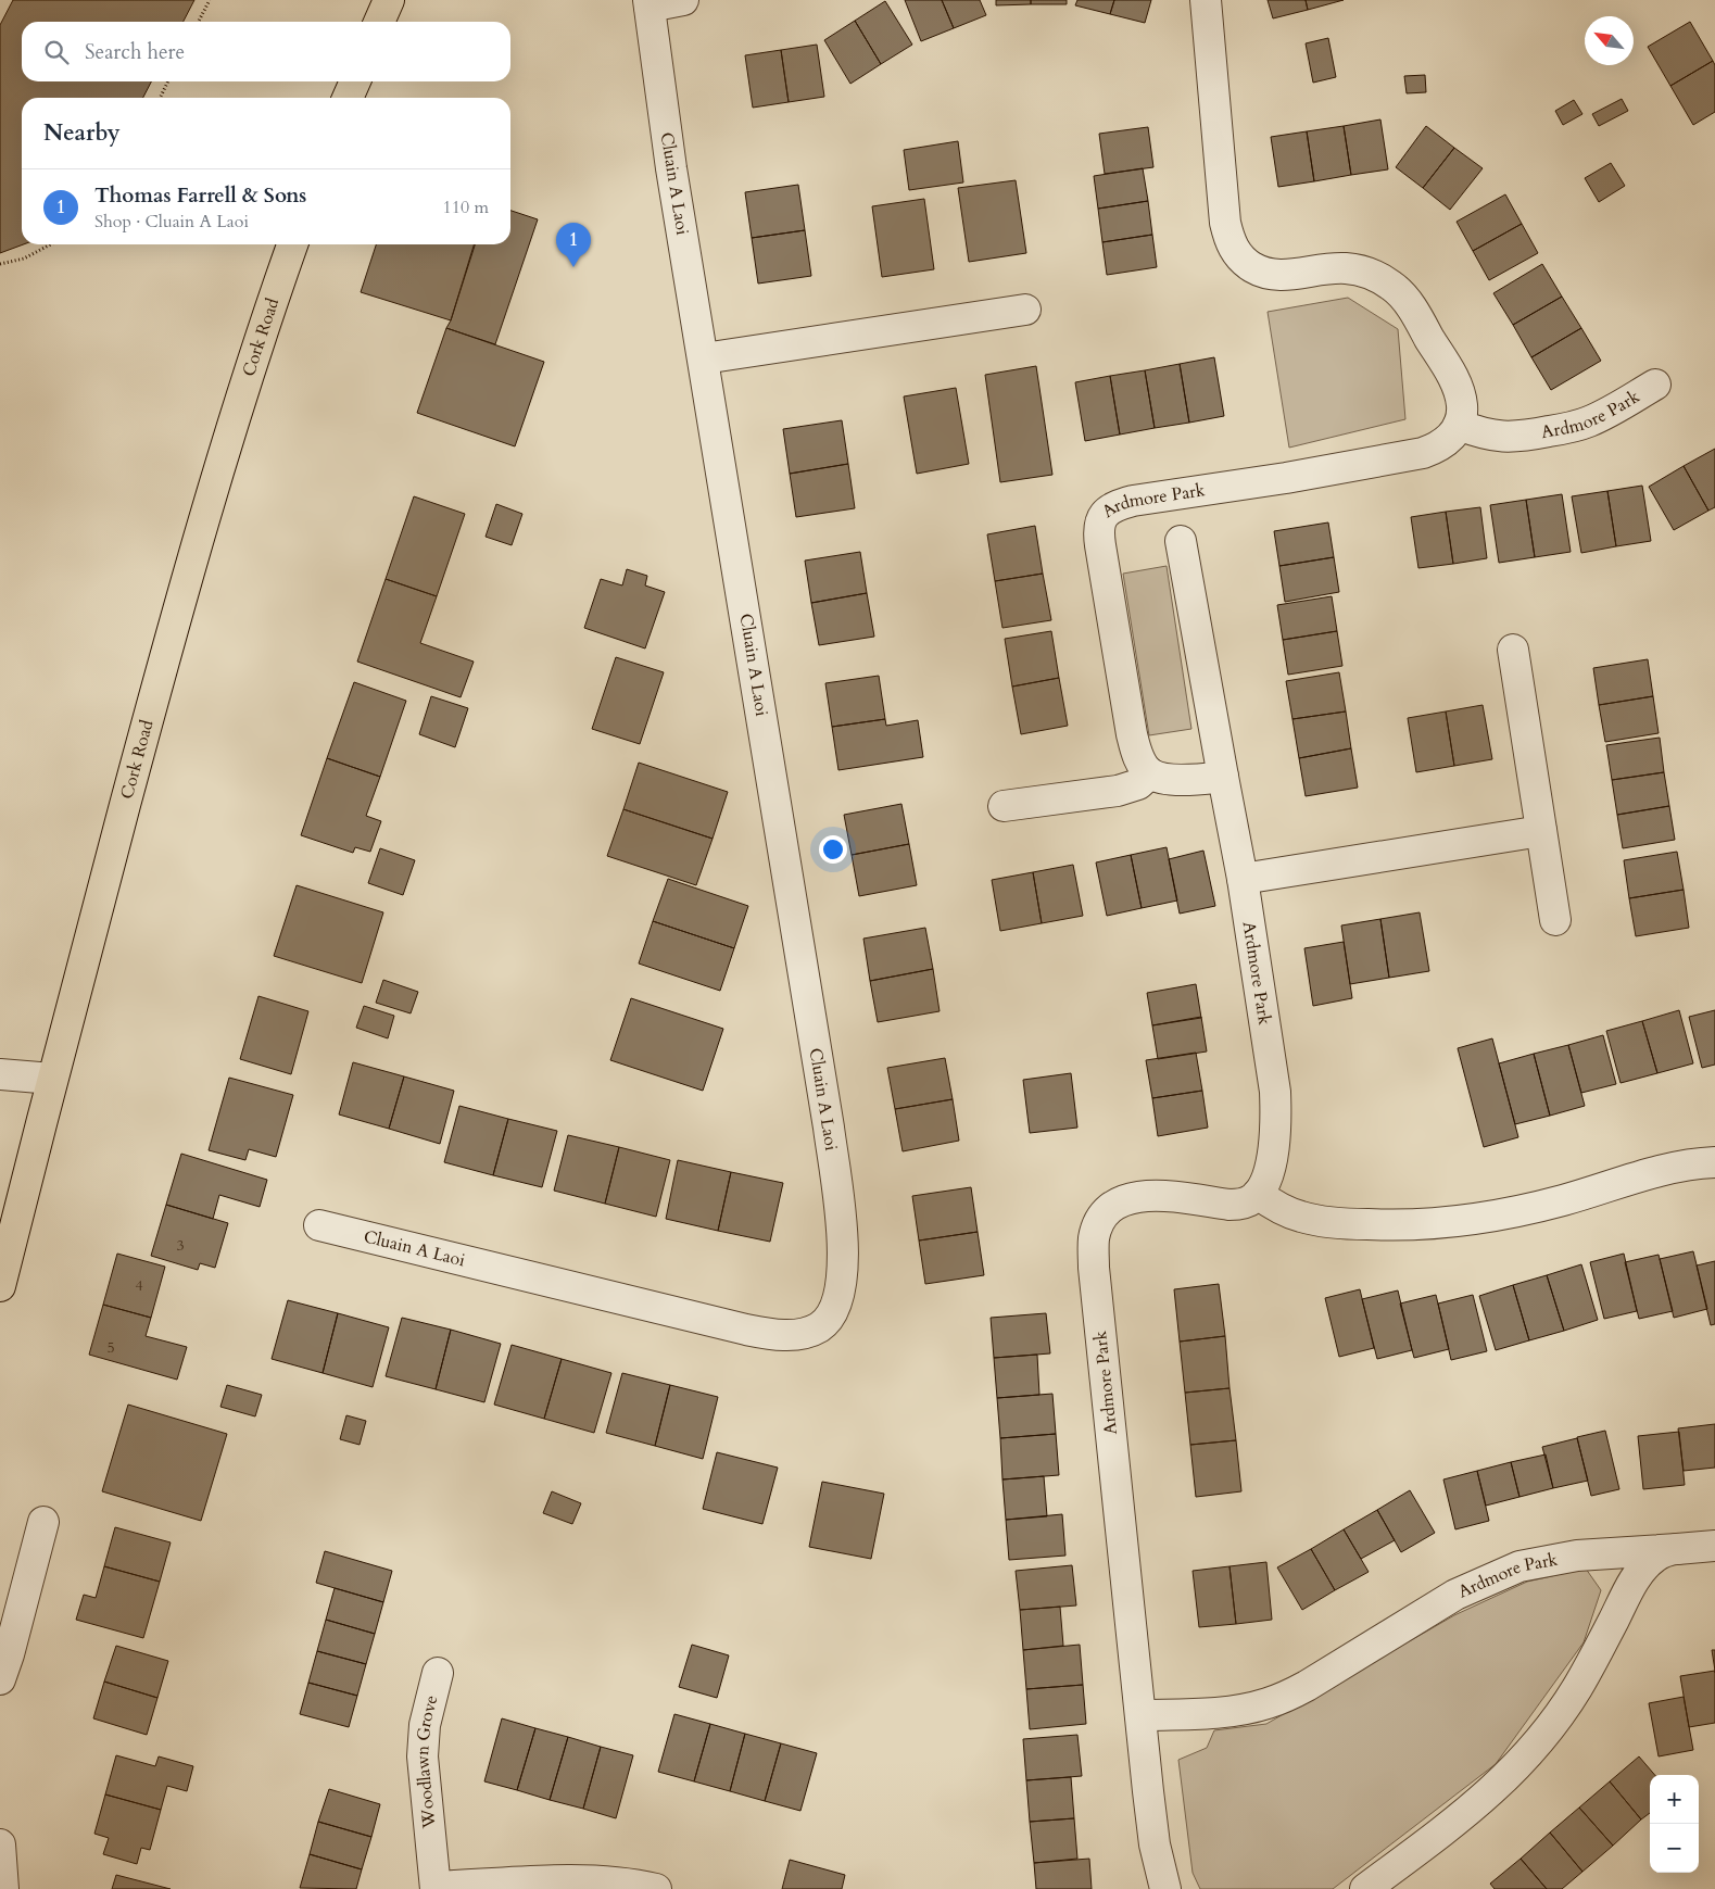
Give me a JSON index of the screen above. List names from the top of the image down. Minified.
{"streets":{"main road":["Cork Road"],"street":["Cluain A Laoi","Ardmore Park","Woodlawn Grove"]},"house_numbers":["3","4","5"],"north":"top left","page":{"search":"Search here","heading":"Nearby","list":[{"mark":"1","name":"Thomas Farrell & Sons","note":"Shop · Cluain A Laoi","value":"110 m"}],"pins":"1","map_buttons":["+","−"]}}
